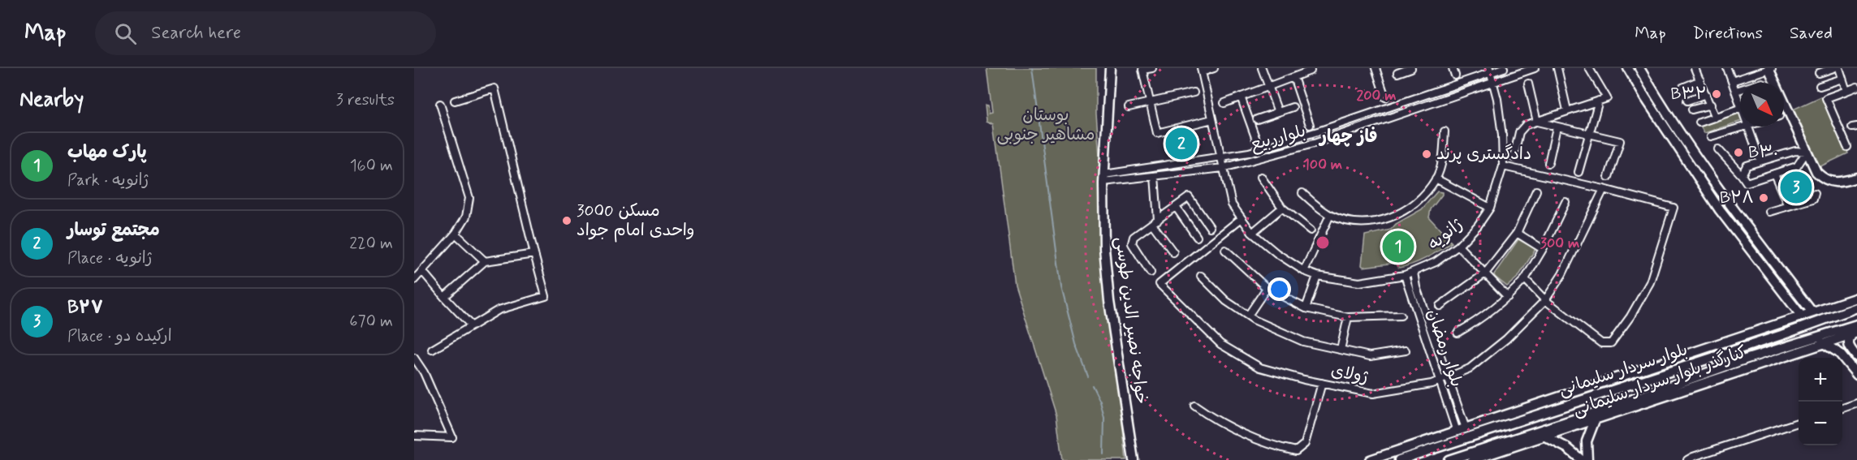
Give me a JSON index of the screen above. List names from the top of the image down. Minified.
{"streets":{"main road":["خواجه نصیر الدین طوسی","بلوار سردار سلیمانی","کنارگذر بلوار سردار سلیمانی"],"street":["بلوارربیع","ژانویه","بلوار رمضان","ژولای"]},"crossings":[["بلوارربیع","ژانویه"],["بلوارربیع","خواجه نصیر الدین طوسی"],["ژانویه","بلوار رمضان"],["ژانویه","ژولای"],["بلوار رمضان","ژولای"],["بلوار رمضان","کنارگذر بلوار سردار سلیمانی"],["بلوار سردار سلیمانی","کنارگذر بلوار سردار سلیمانی"]],"districts":["فاز چهار"],"parks":["بوستان مشاهیر جنوبی"],"places":["B۳۲","B۳۰","دادگستری پرند","B۲۸","مسکن 3000 واحدی امام جواد"],"north":"bottom right","page":{"header":"Map","search":"Search here","nav":["Map","Directions","Saved"],"heading":["Nearby","3 results"],"pins":["2","3","1"],"list":[{"mark":"1","name":"پارک مهاب","note":"Park · ژانویه","value":"160 m"},{"mark":"2","name":"مجتمع توسار","note":"Place · ژانویه","value":"220 m"},{"mark":"3","name":"B۲۷","note":"Place · ارکیده دو","value":"670 m"}],"map_buttons":["+","−"]},"rings":["200 m","100 m","300 m"]}
